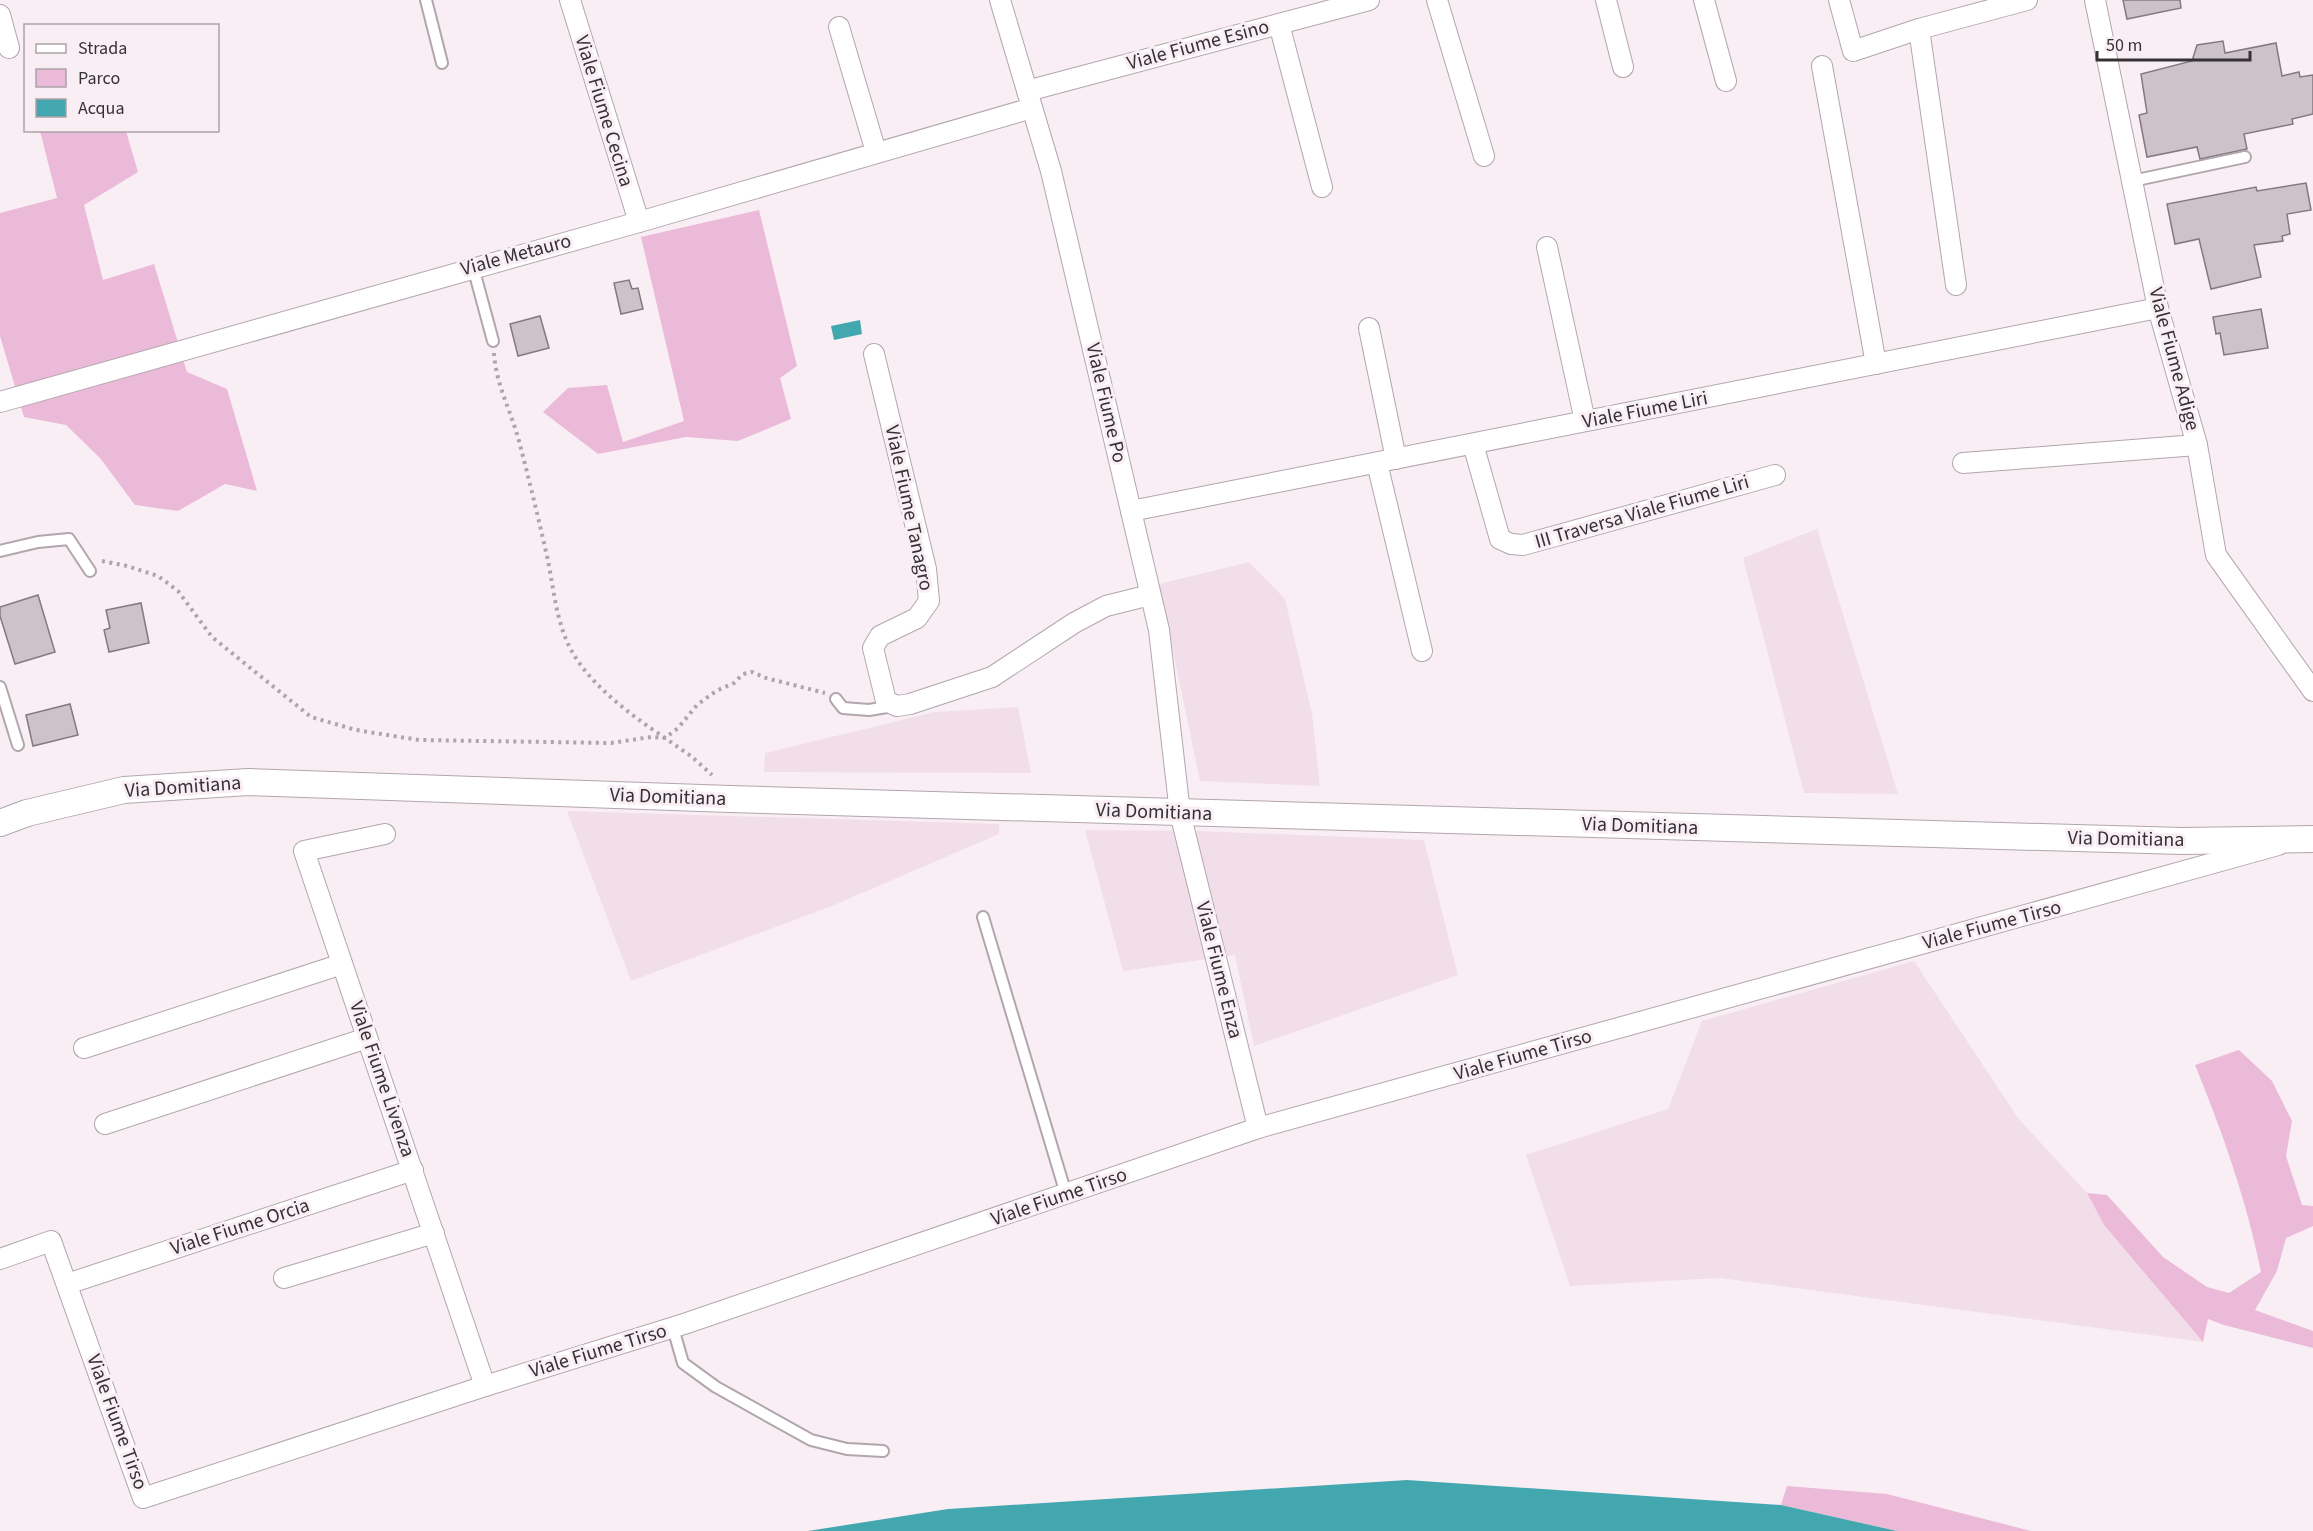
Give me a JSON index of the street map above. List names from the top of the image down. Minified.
{"streets":{"street":["Viale Fiume Esino","Viale Fiume Cecina","Viale Metauro","Viale Fiume Adige","Viale Fiume Po","Viale Fiume Liri","Viale Fiume Tanagro","III Traversa Viale Fiume Liri","Via Domitiana","Viale Fiume Tirso","Viale Fiume Enza","Viale Fiume Livenza","Viale Fiume Orcia"]},"crossings":[["Viale Fiume Esino","Viale Metauro"],["Viale Fiume Esino","Viale Fiume Po"],["Viale Fiume Cecina","Viale Metauro"],["Viale Metauro","Viale Fiume Po"],["Viale Fiume Adige","Viale Fiume Liri"],["Viale Fiume Po","Viale Fiume Liri"],["Viale Fiume Po","Via Domitiana"],["Viale Fiume Po","Viale Fiume Enza"],["Viale Fiume Liri","III Traversa Viale Fiume Liri"],["Via Domitiana","Viale Fiume Tirso"],["Via Domitiana","Viale Fiume Enza"],["Viale Fiume Tirso","Viale Fiume Enza"],["Viale Fiume Tirso","Viale Fiume Livenza"],["Viale Fiume Tirso","Viale Fiume Orcia"],["Viale Fiume Livenza","Viale Fiume Orcia"]],"legend":["Strada","Parco","Acqua"],"scale_bar":"50 m"}
